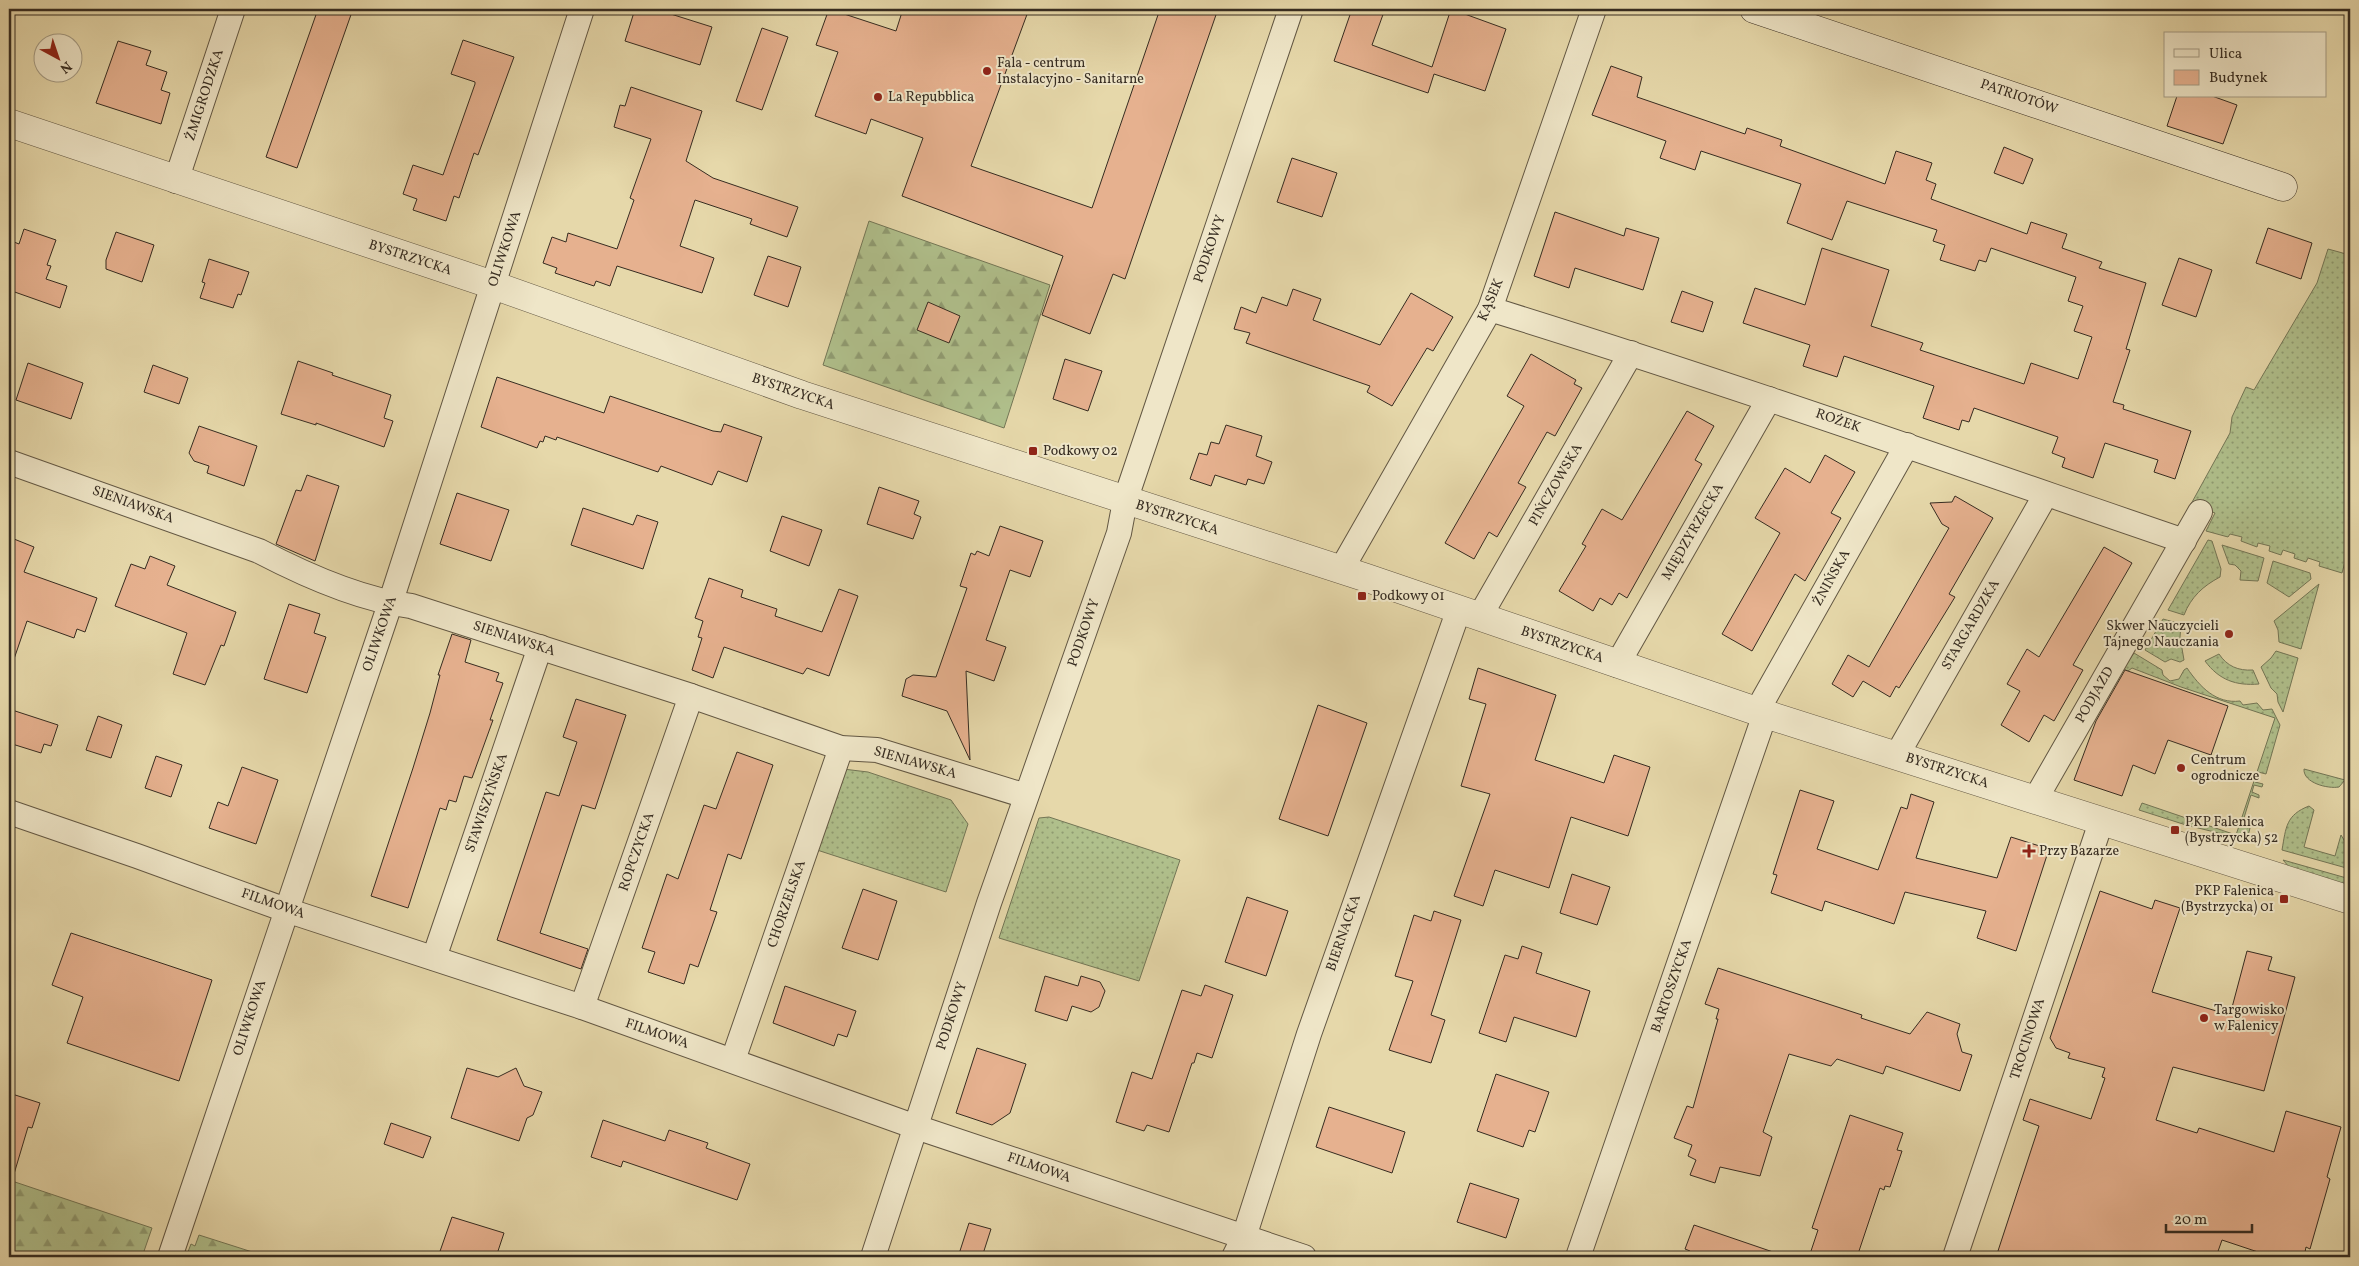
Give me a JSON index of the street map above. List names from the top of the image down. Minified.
{"streets":{"street":["ŻMIGRODZKA","PATRIOTÓW","OLIWKOWA","PODKOWY","BYSTRZYCKA","KĄSEK","ROŻEK","PIŃCZOWSKA","SIENIAWSKA","MIĘDZYRZECKA","ŻNIŃSKA","STARGARDZKA","PODJAZD","STAWISZYŃSKA","ROPCZYCKA","FILMOWA","CHORZELSKA","BIERNACKA","BARTOSZYCKA","TROCINOWA"]},"crossings":[["ŻMIGRODZKA","BYSTRZYCKA"],["OLIWKOWA","BYSTRZYCKA"],["OLIWKOWA","SIENIAWSKA"],["OLIWKOWA","FILMOWA"],["PODKOWY","BYSTRZYCKA"],["PODKOWY","SIENIAWSKA"],["PODKOWY","FILMOWA"],["BYSTRZYCKA","KĄSEK"],["BYSTRZYCKA","PIŃCZOWSKA"],["BYSTRZYCKA","MIĘDZYRZECKA"],["BYSTRZYCKA","ŻNIŃSKA"],["BYSTRZYCKA","STARGARDZKA"],["BYSTRZYCKA","PODJAZD"],["BYSTRZYCKA","BIERNACKA"],["BYSTRZYCKA","BARTOSZYCKA"],["BYSTRZYCKA","TROCINOWA"],["KĄSEK","ROŻEK"],["ROŻEK","PIŃCZOWSKA"],["ROŻEK","MIĘDZYRZECKA"],["ROŻEK","ŻNIŃSKA"],["ROŻEK","STARGARDZKA"],["ROŻEK","PODJAZD"],["PIŃCZOWSKA","BIERNACKA"],["SIENIAWSKA","STAWISZYŃSKA"],["SIENIAWSKA","ROPCZYCKA"],["SIENIAWSKA","CHORZELSKA"],["ŻNIŃSKA","BARTOSZYCKA"],["STAWISZYŃSKA","FILMOWA"],["ROPCZYCKA","FILMOWA"],["FILMOWA","CHORZELSKA"],["FILMOWA","BIERNACKA"]],"places":{"other":["Fala - centrum Instalacyjno - Sanitarne","La Repubblica","Skwer Nauczycieli Tajnego Nauczania","Centrum ogrodnicze","Targowisko w Falenicy"],"transit":["Podkowy 02","Podkowy 01","PKP Falenica (Bystrzycka) 52","PKP Falenica (Bystrzycka) 01"],"health":["Przy Bazarze"]},"legend":["Ulica","Budynek"],"scale_bar":"20 m","north":"bottom right"}
